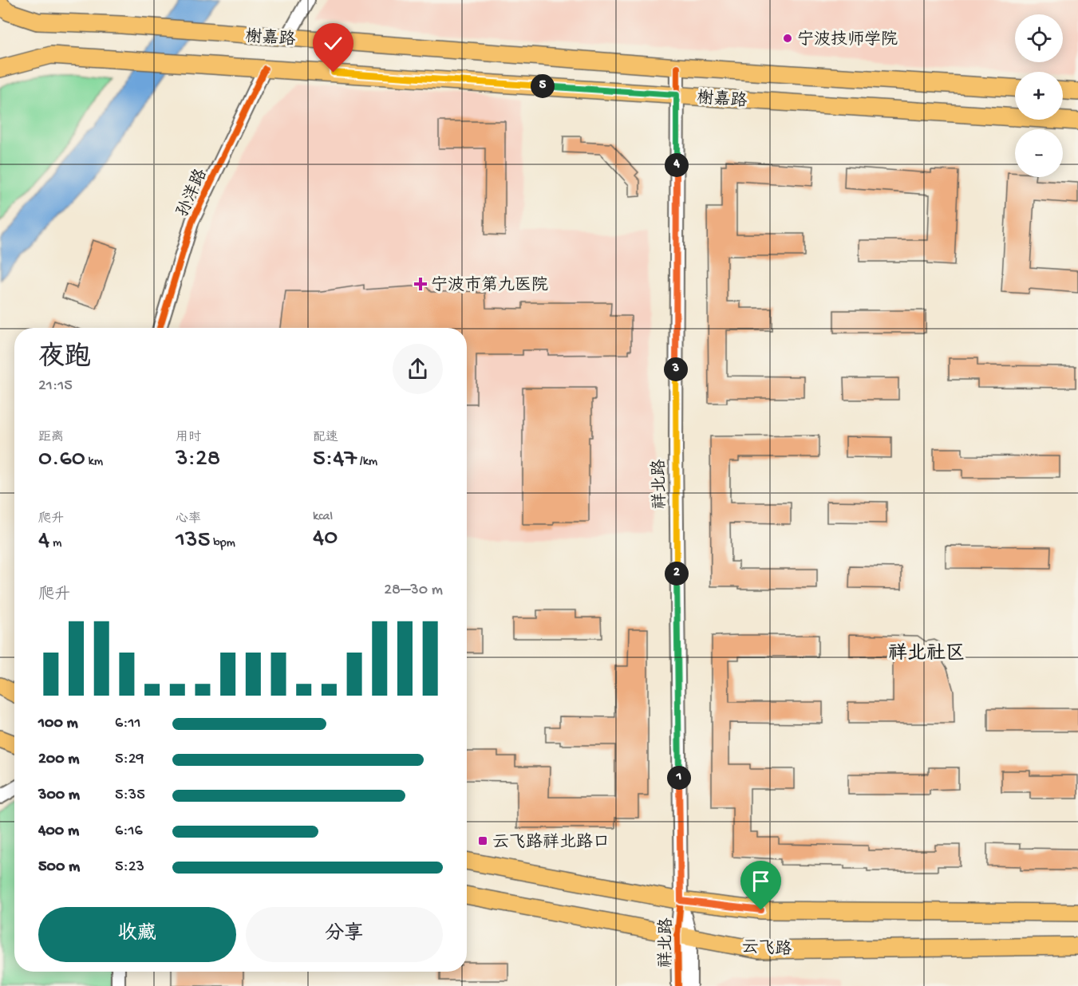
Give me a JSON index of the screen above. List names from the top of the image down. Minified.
{"streets":{"main road":["榭嘉路","云飞路"],"street":["孙洋路","祥北路"]},"crossings":[["榭嘉路","孙洋路"],["榭嘉路","祥北路"],["祥北路","云飞路"]],"districts":["祥北社区"],"places":{"other":["宁波技师学院"],"health":["宁波市第九医院"],"transit":["云飞路祥北路口"]},"page":{"map_buttons":["+","−"],"pins":["5","4","3","2","1"],"heading":["夜跑","21:15"],"stats":[["距离","0.60 km"],["用时","3:28"],["配速","5:47 /km"],["爬升","4 m"],["心率","135 bpm"],["kcal","40"]],"chart":["爬升","28–30 m"],"list":[{"name":"100 m","note":"6:11"},{"name":"200 m","note":"5:29"},{"name":"300 m","note":"5:35"},{"name":"400 m","note":"6:16"},{"name":"500 m","note":"5:23"}],"buttons":["收藏","分享"]}}
